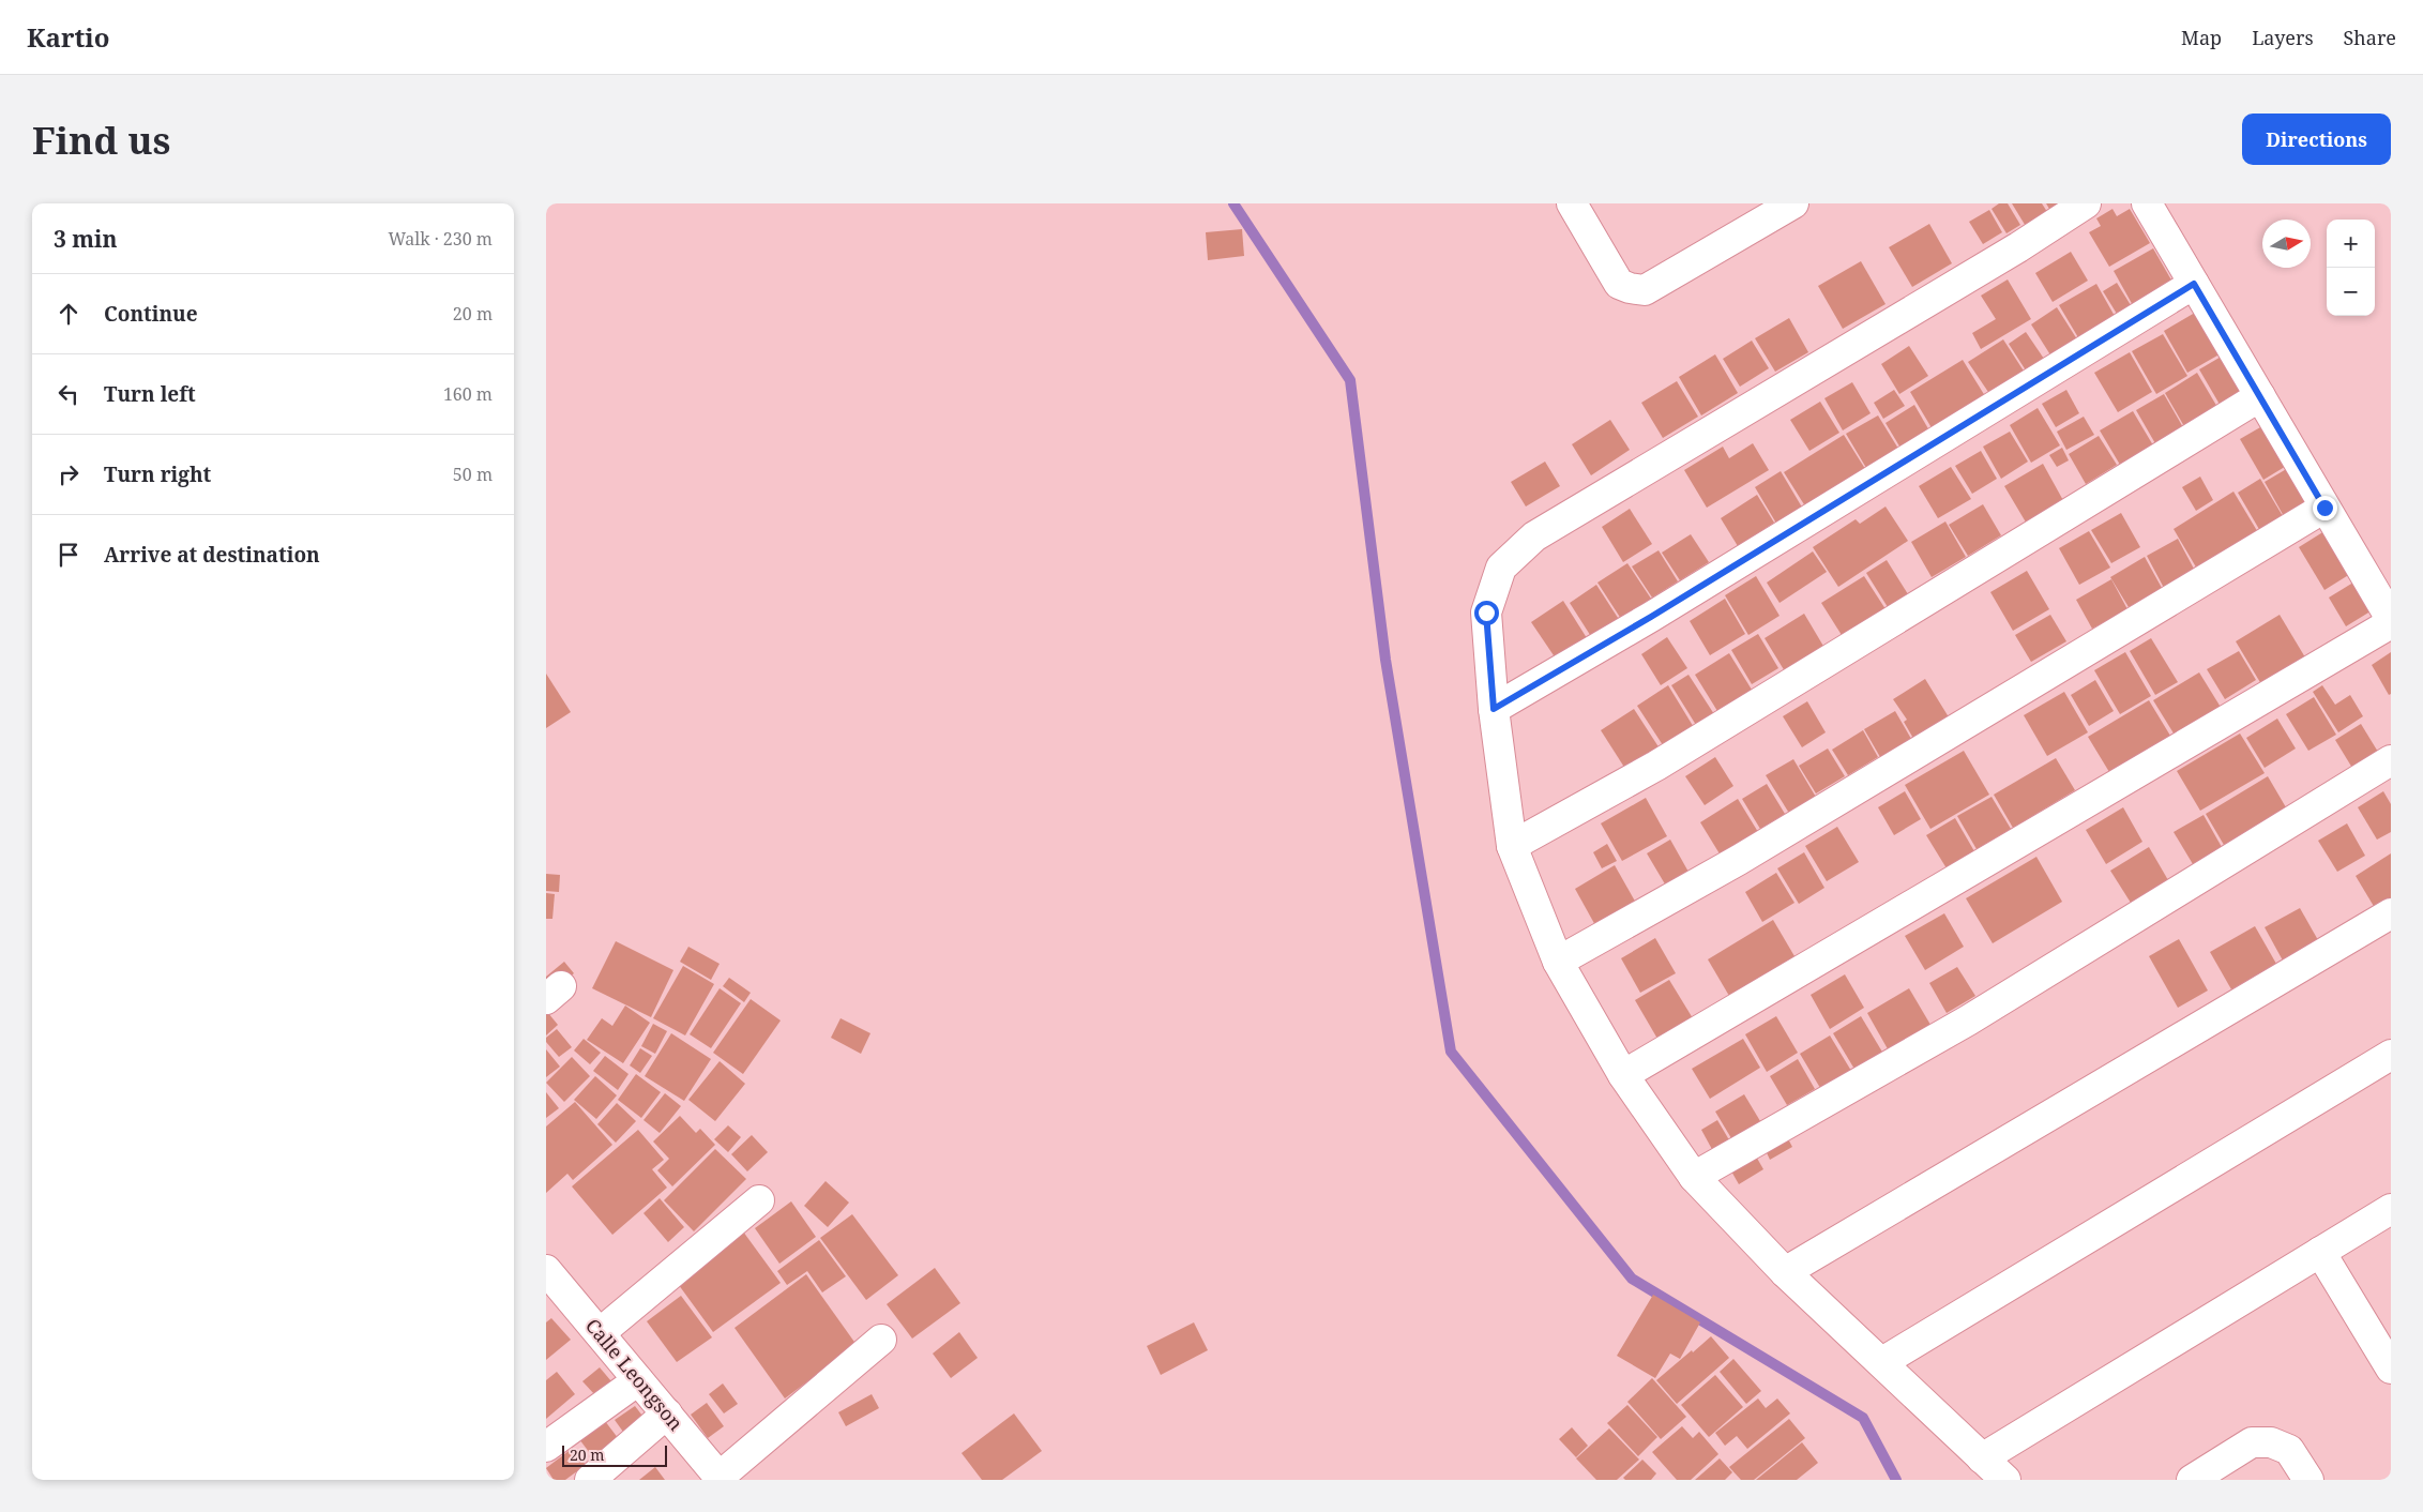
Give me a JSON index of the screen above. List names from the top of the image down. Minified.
{"streets":{"street":["Calle Leongson"]},"scale_bar":"20 m","north":"right","page":{"header":"Kartio","nav":["Map","Layers","Share"],"buttons":"Directions","title":"Find us","heading":["3 min","Walk · 230 m"],"map_buttons":["+","−"],"list":[["Continue","20 m"],["Turn left","160 m"],["Turn right","50 m"],"Arrive at destination"],"scale":"20 m"}}
